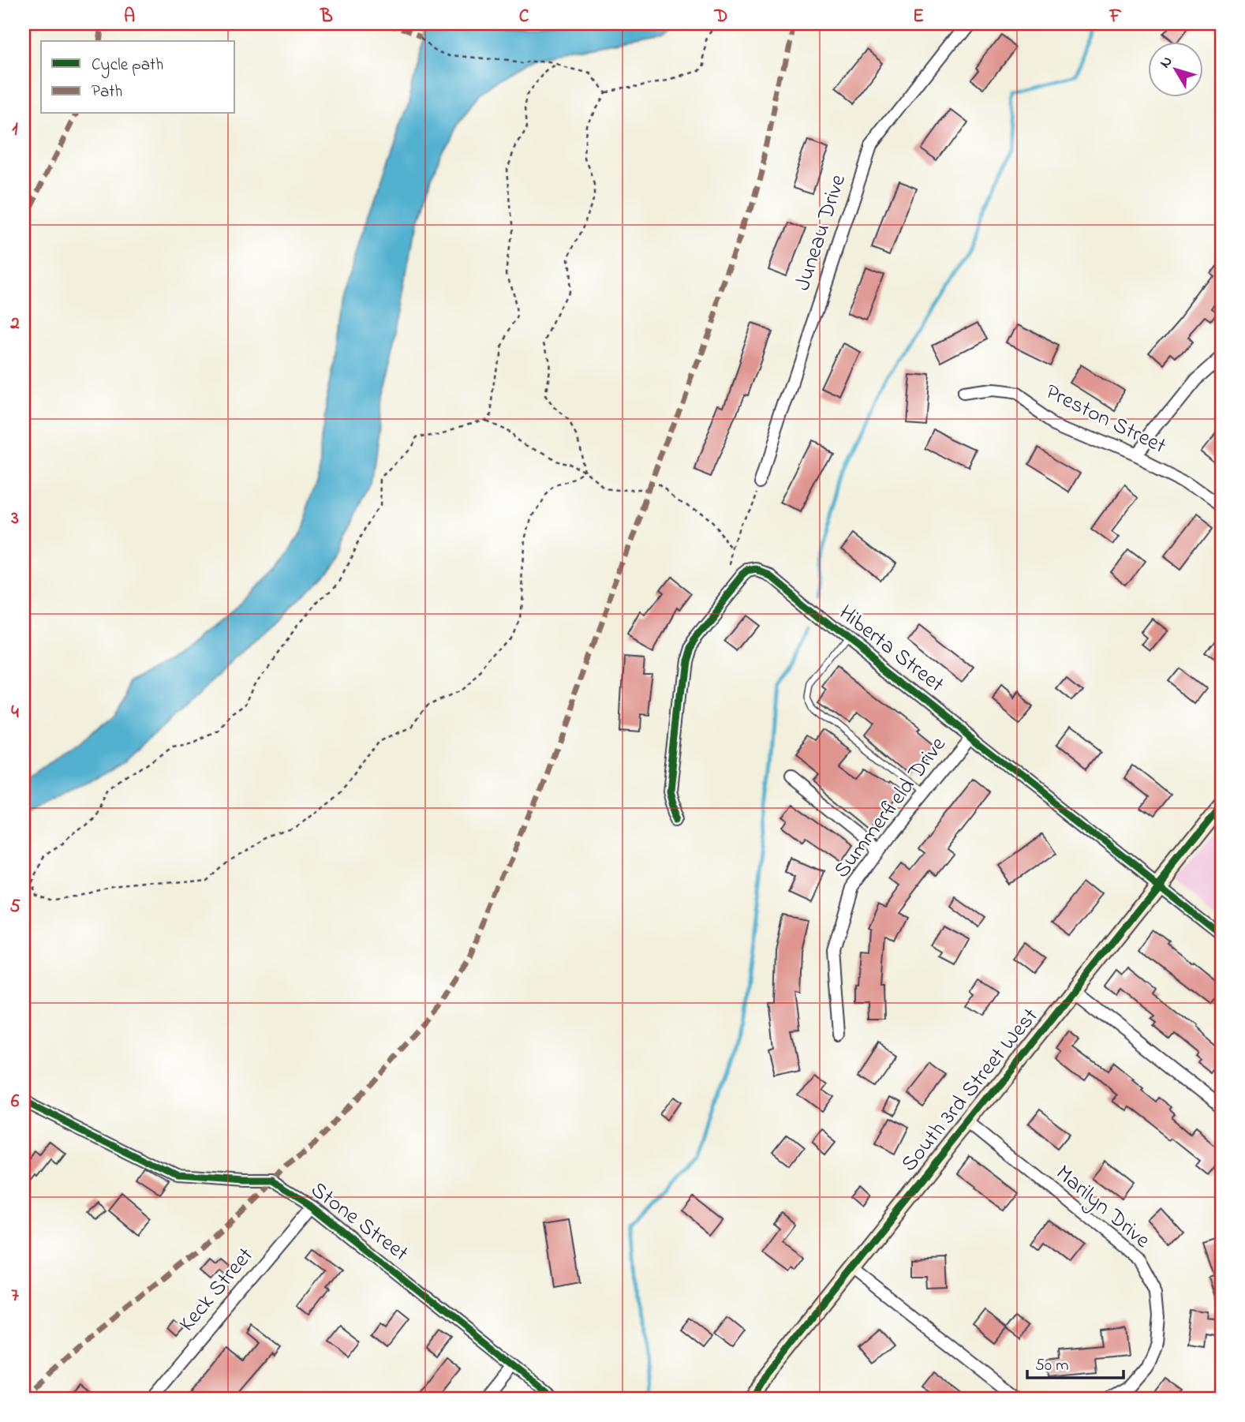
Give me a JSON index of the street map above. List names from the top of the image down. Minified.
{"streets":{"street":["Juneau Drive","Preston Street","Hiberta Street","Summerfield Drive","South 3rd Street West","Marilyn Drive","Stone Street","Keck Street"]},"crossings":[["Hiberta Street","Summerfield Drive"],["Hiberta Street","South 3rd Street West"],["South 3rd Street West","Marilyn Drive"],["Stone Street","Keck Street"]],"legend":["Cycle path","Path"],"scale_bar":"50 m","north":"top left","grid":{"columns":["A","B","C","D","E","F"],"rows":["1","2","3","4","5","6","7"]}}
